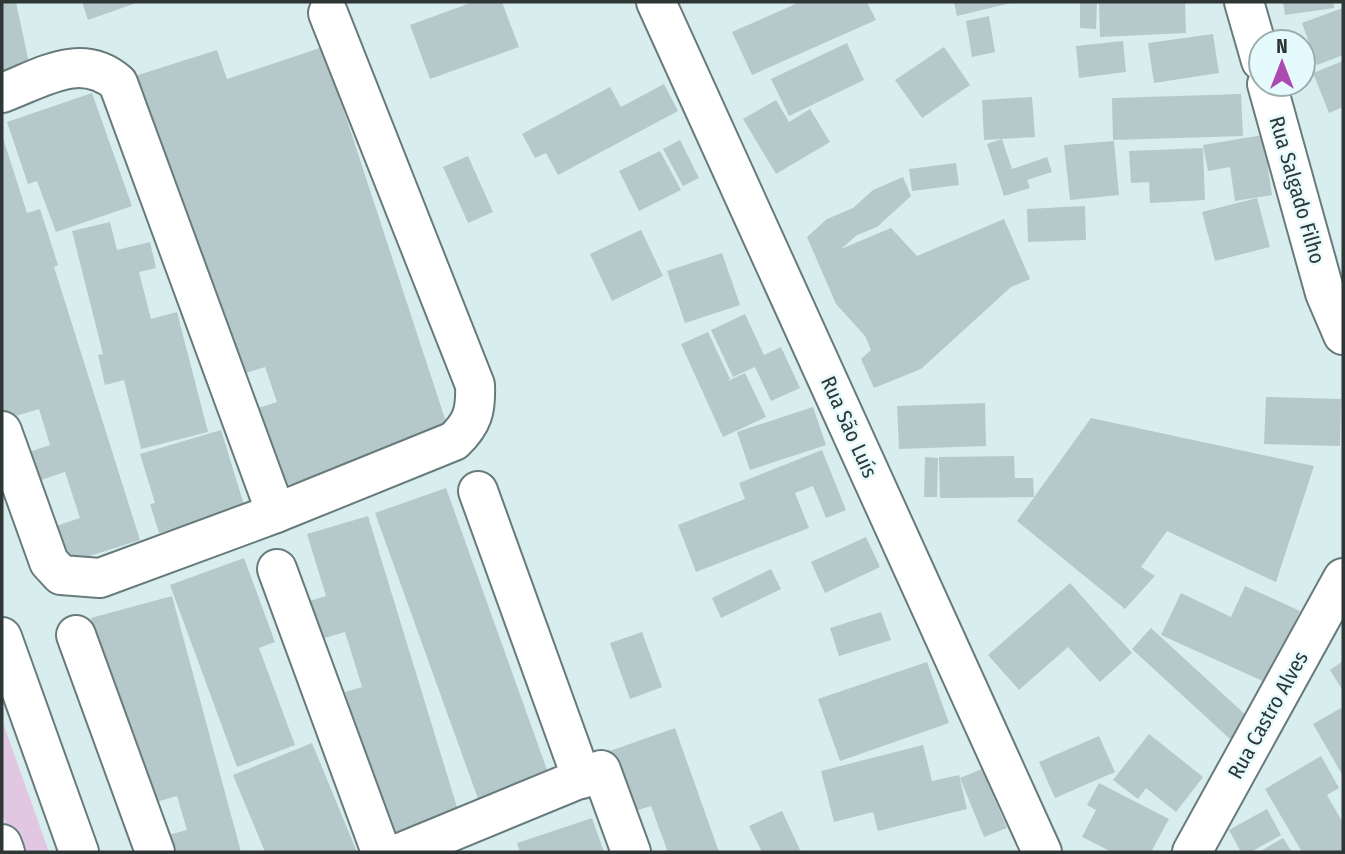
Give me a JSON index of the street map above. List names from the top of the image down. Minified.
{"streets":{"street":["Rua Salgado Filho","Rua São Luís","Rua Castro Alves"]},"north":"top"}
